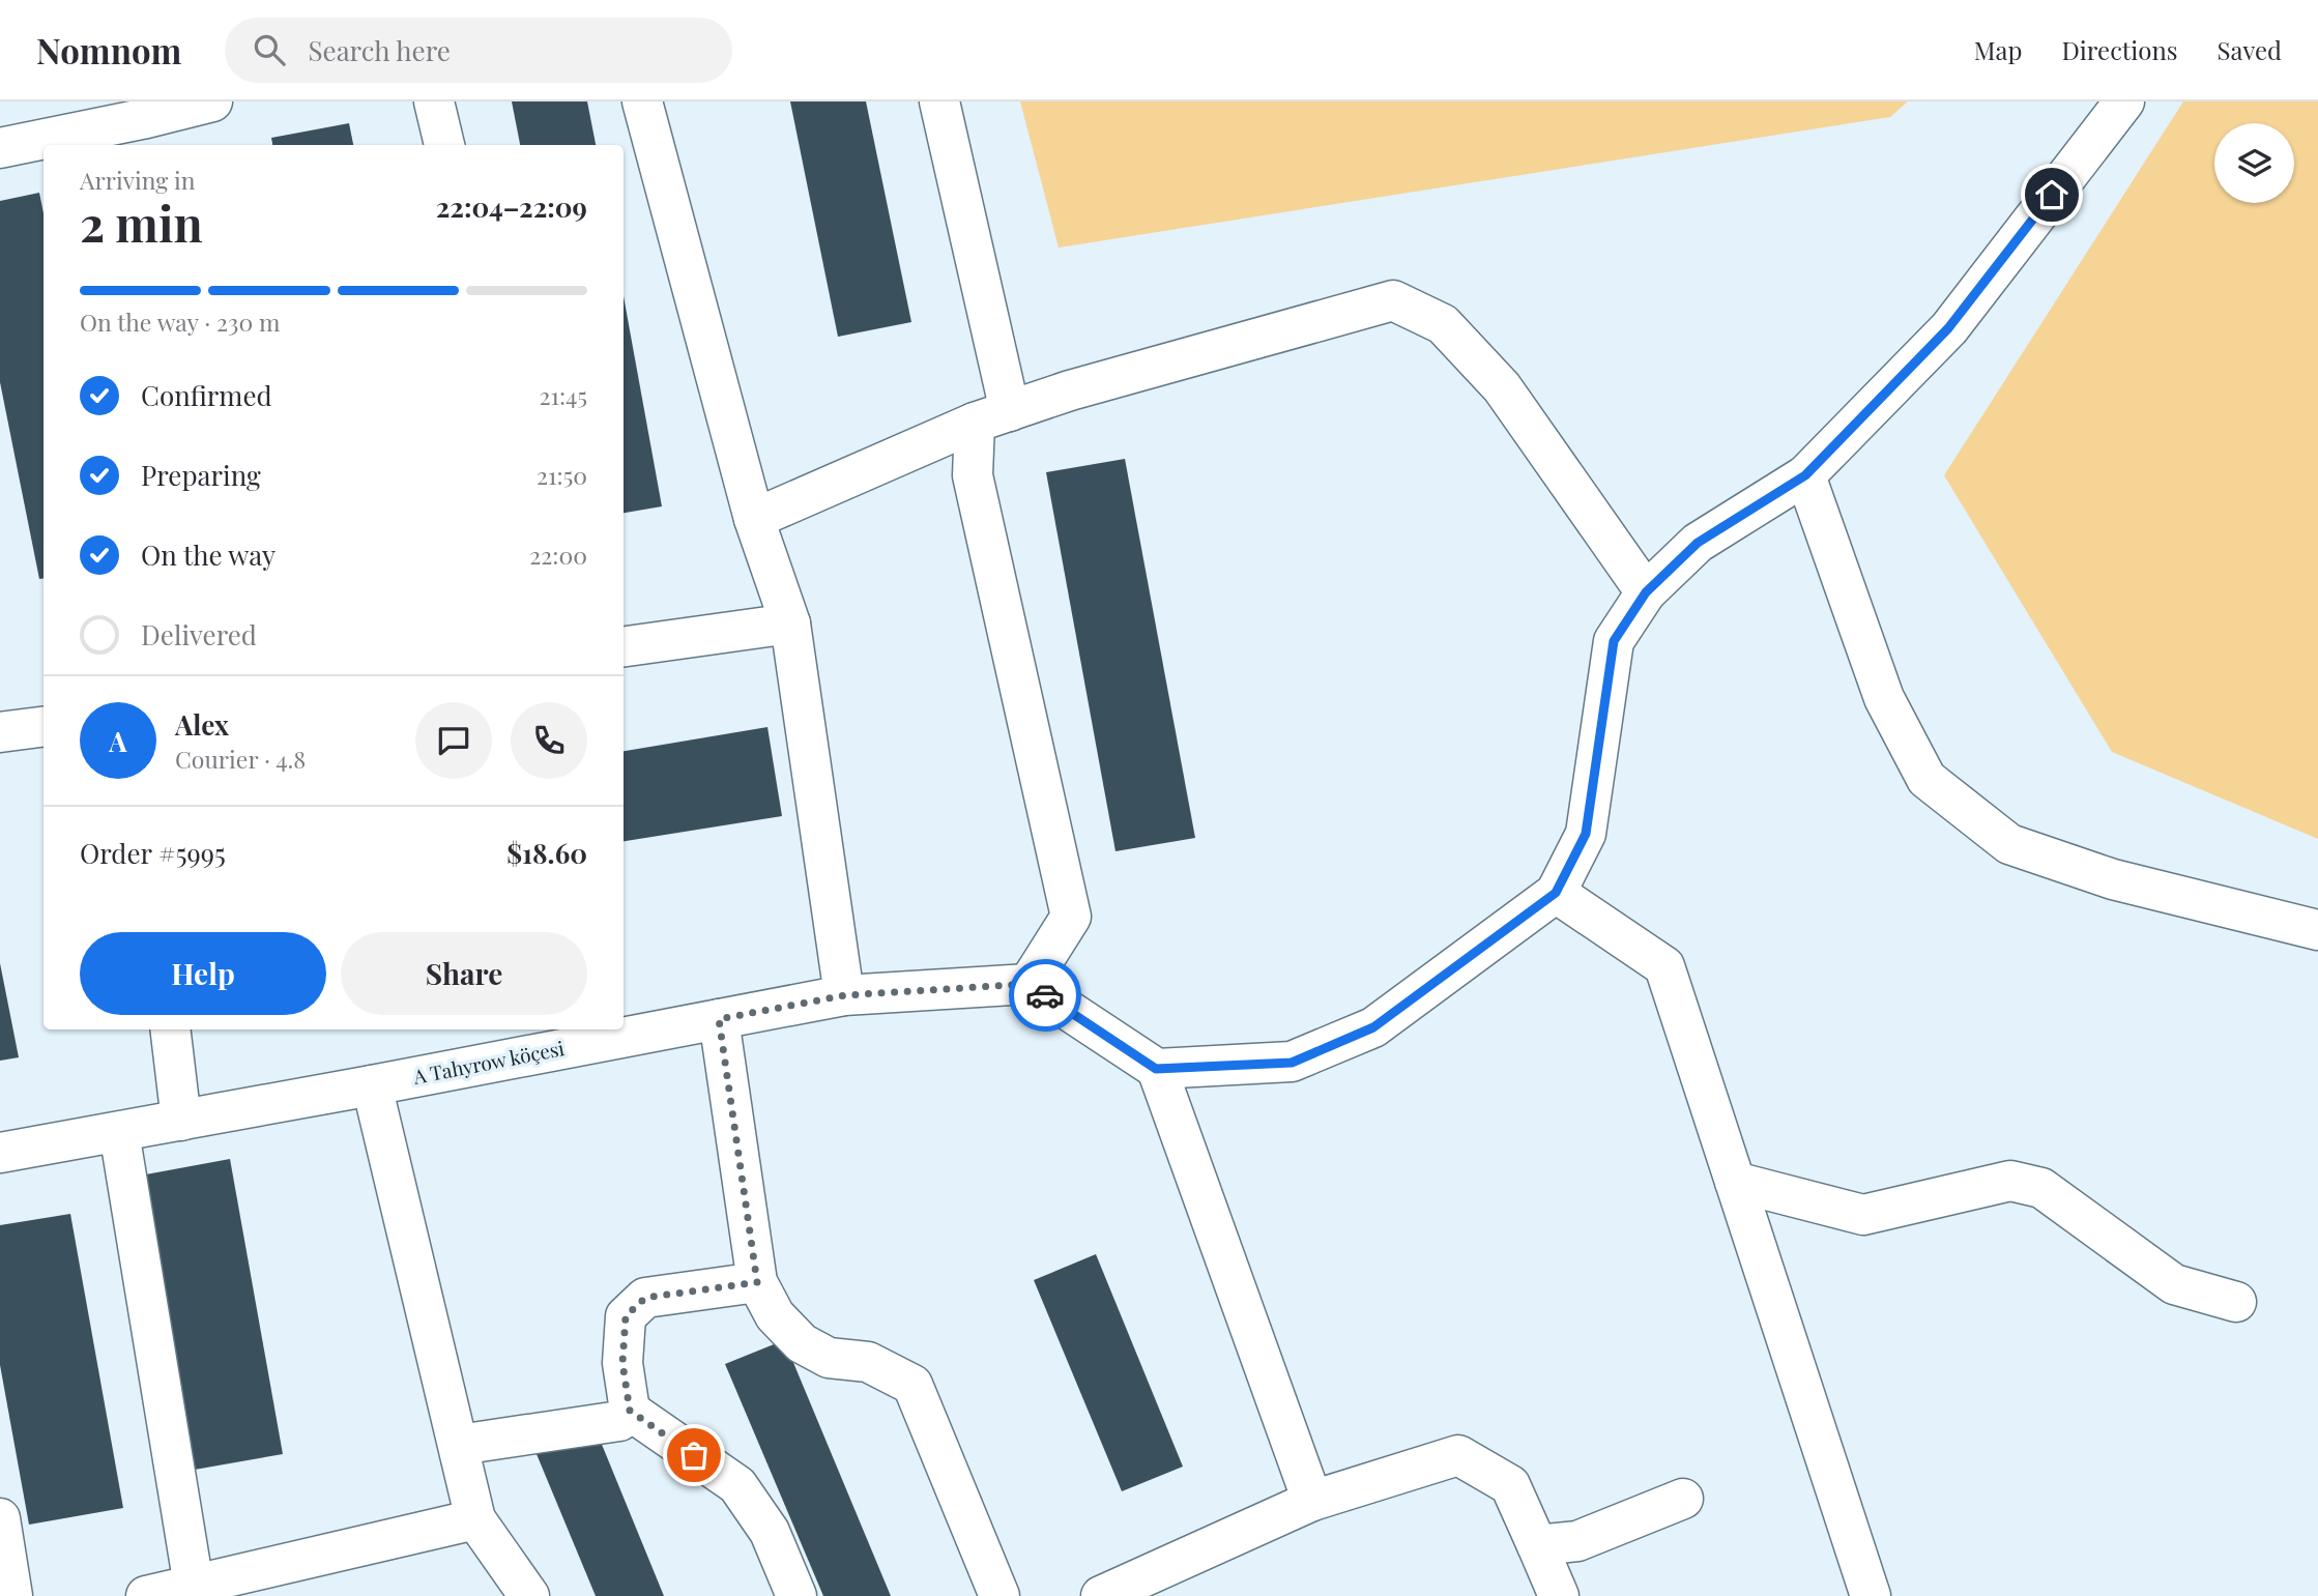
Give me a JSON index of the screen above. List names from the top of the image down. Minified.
{"streets":{"street":["A Tahyrow köçesi"]},"page":{"header":"Nomnom","search":"Search here","nav":["Map","Directions","Saved"],"heading":["2 min","Arriving in","22:04–22:09"],"panel":["Alex","Courier · 4.8","Order #5995","$18.60"],"bar":"On the way · 230 m","list":[["Confirmed","21:45"],["Preparing","21:50"],["On the way","22:00"],"Delivered"],"round":"A","buttons":["Help","Share"]}}
